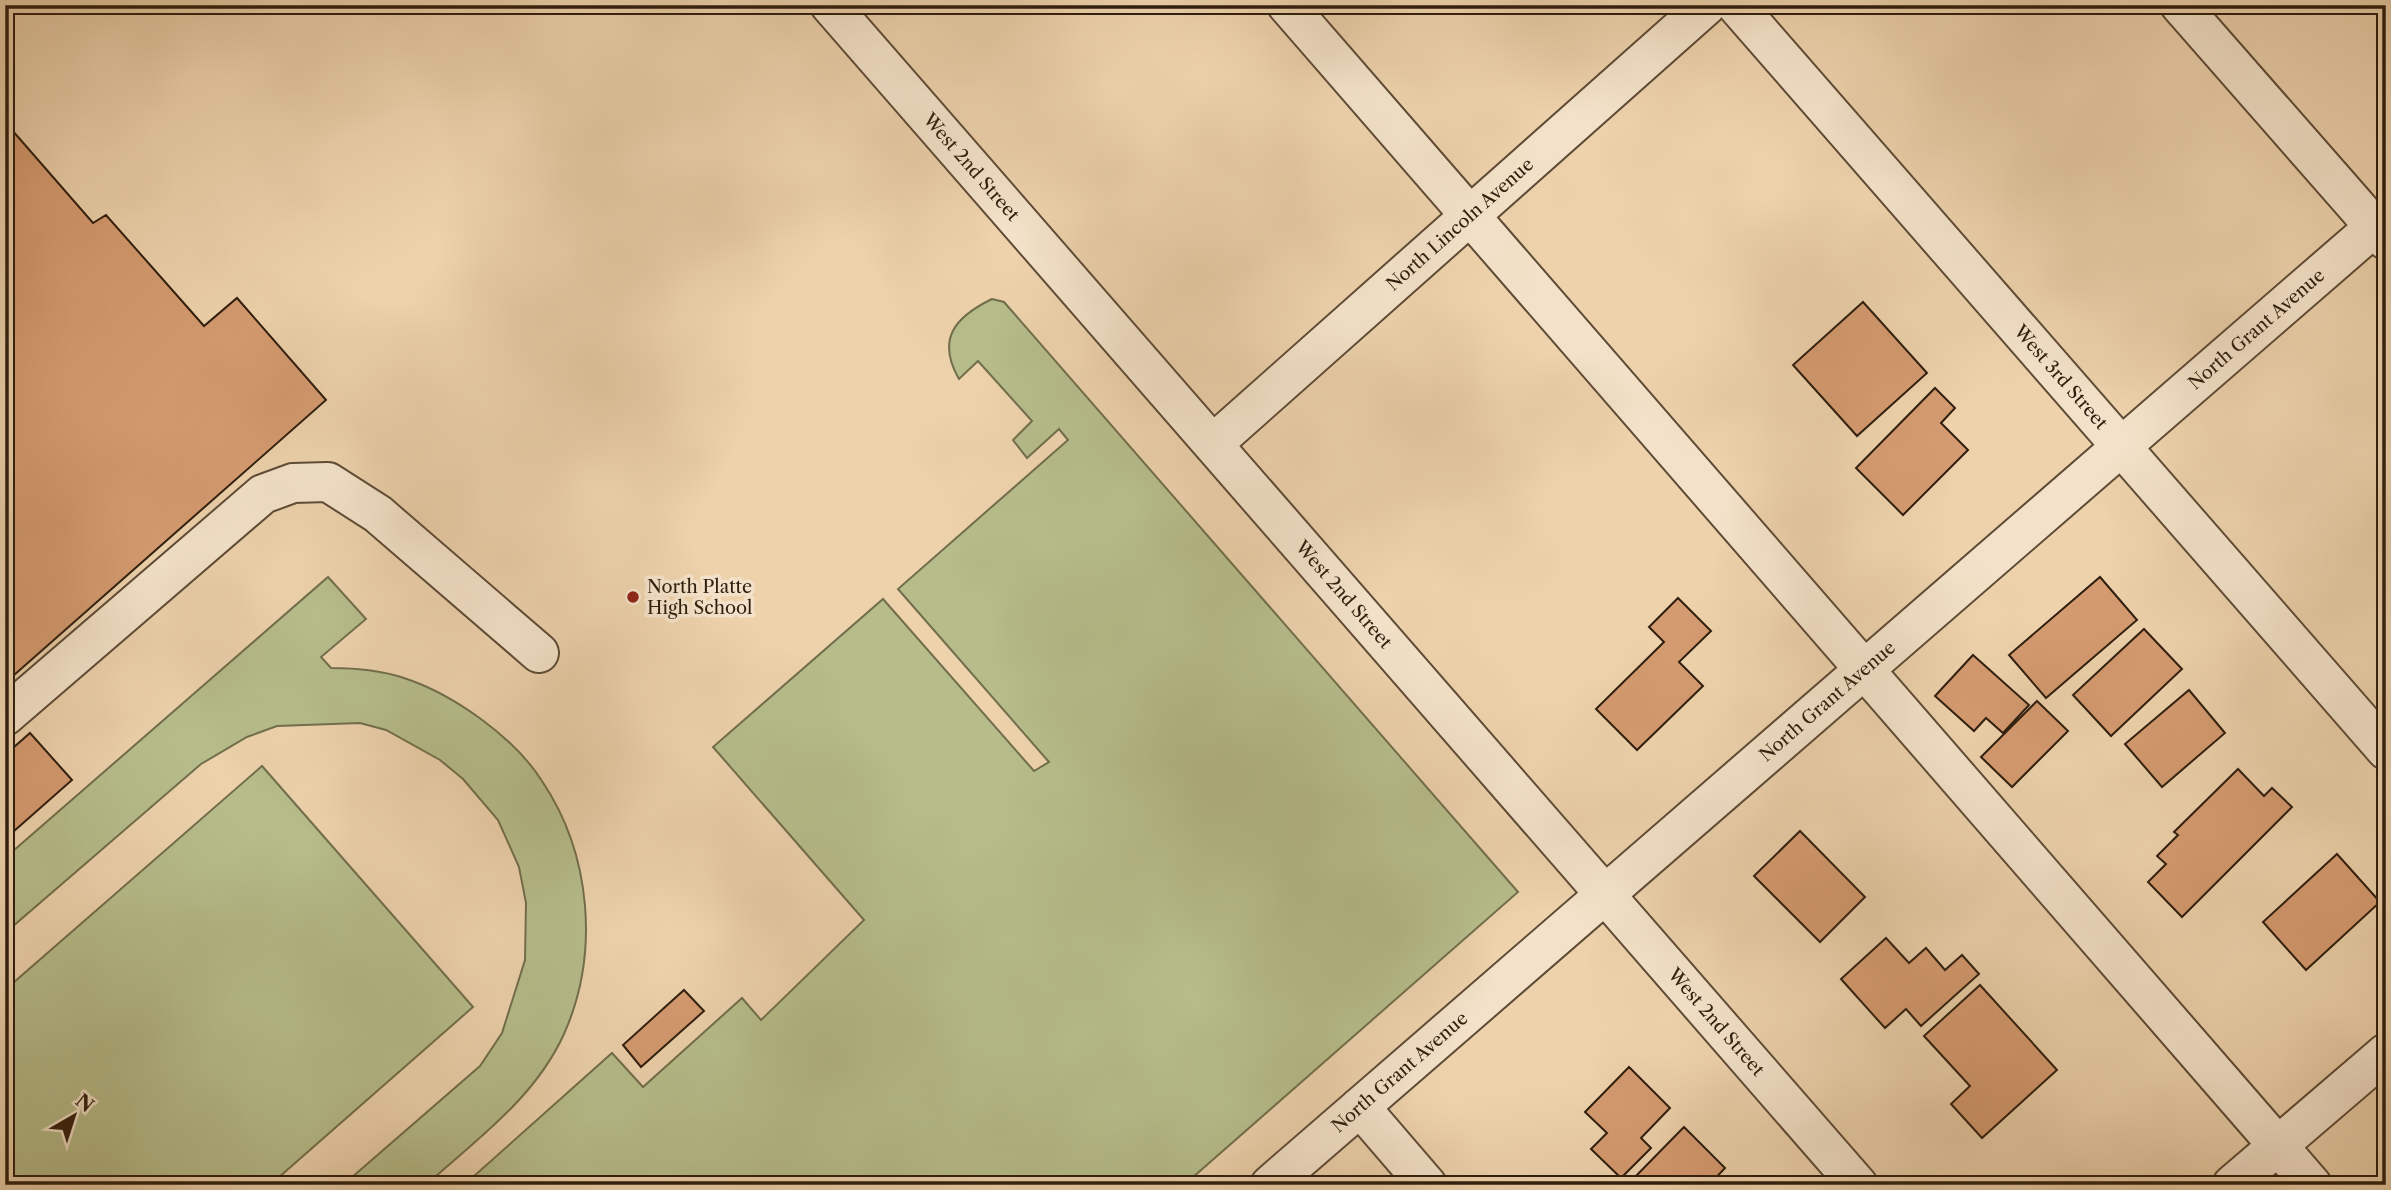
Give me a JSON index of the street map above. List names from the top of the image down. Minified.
{"streets":{"street":["West 2nd Street","North Lincoln Avenue","North Grant Avenue","West 3rd Street"]},"crossings":[["West 2nd Street","North Lincoln Avenue"],["West 2nd Street","North Grant Avenue"],["North Grant Avenue","West 3rd Street"]],"places":["North Platte High School"],"north":"top right"}
